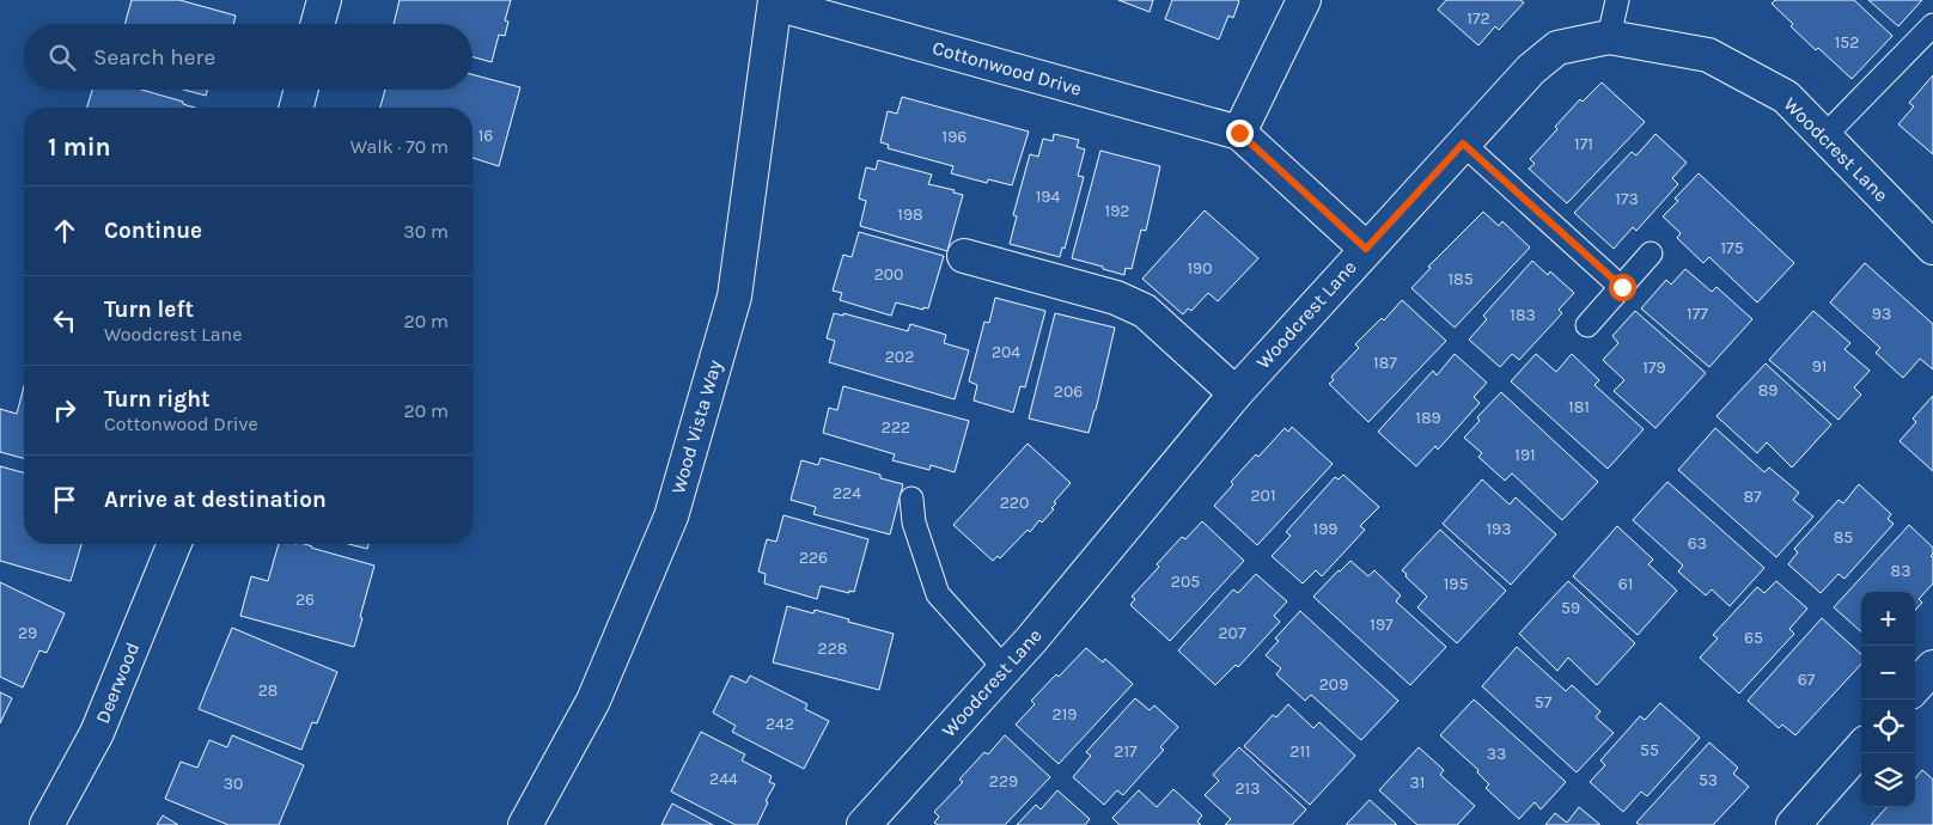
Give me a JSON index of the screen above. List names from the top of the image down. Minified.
{"streets":{"street":["Cottonwood Drive","Woodcrest Lane","Wood Vista Way","Deerwood"]},"crossings":[["Cottonwood Drive","Woodcrest Lane"],["Cottonwood Drive","Wood Vista Way"]],"house_numbers":["172","152","16","196","171","194","173","192","198","175","190","200","185","177","93","183","204","202","187","91","179","89","206","181","189","222","191","224","201","87","220","199","193","85","63","226","83","205","195","61","26","59","197","29","207","65","228","67","209","28","57","219","242","55","217","211","33","244","53","229","31","30","213"],"page":{"search":"Search here","heading":["1 min","Walk · 70 m"],"list":[["Continue","30 m"],["Turn left","Woodcrest Lane","20 m"],["Turn right","Cottonwood Drive","20 m"],"Arrive at destination"],"map_buttons":["+","−"]}}
